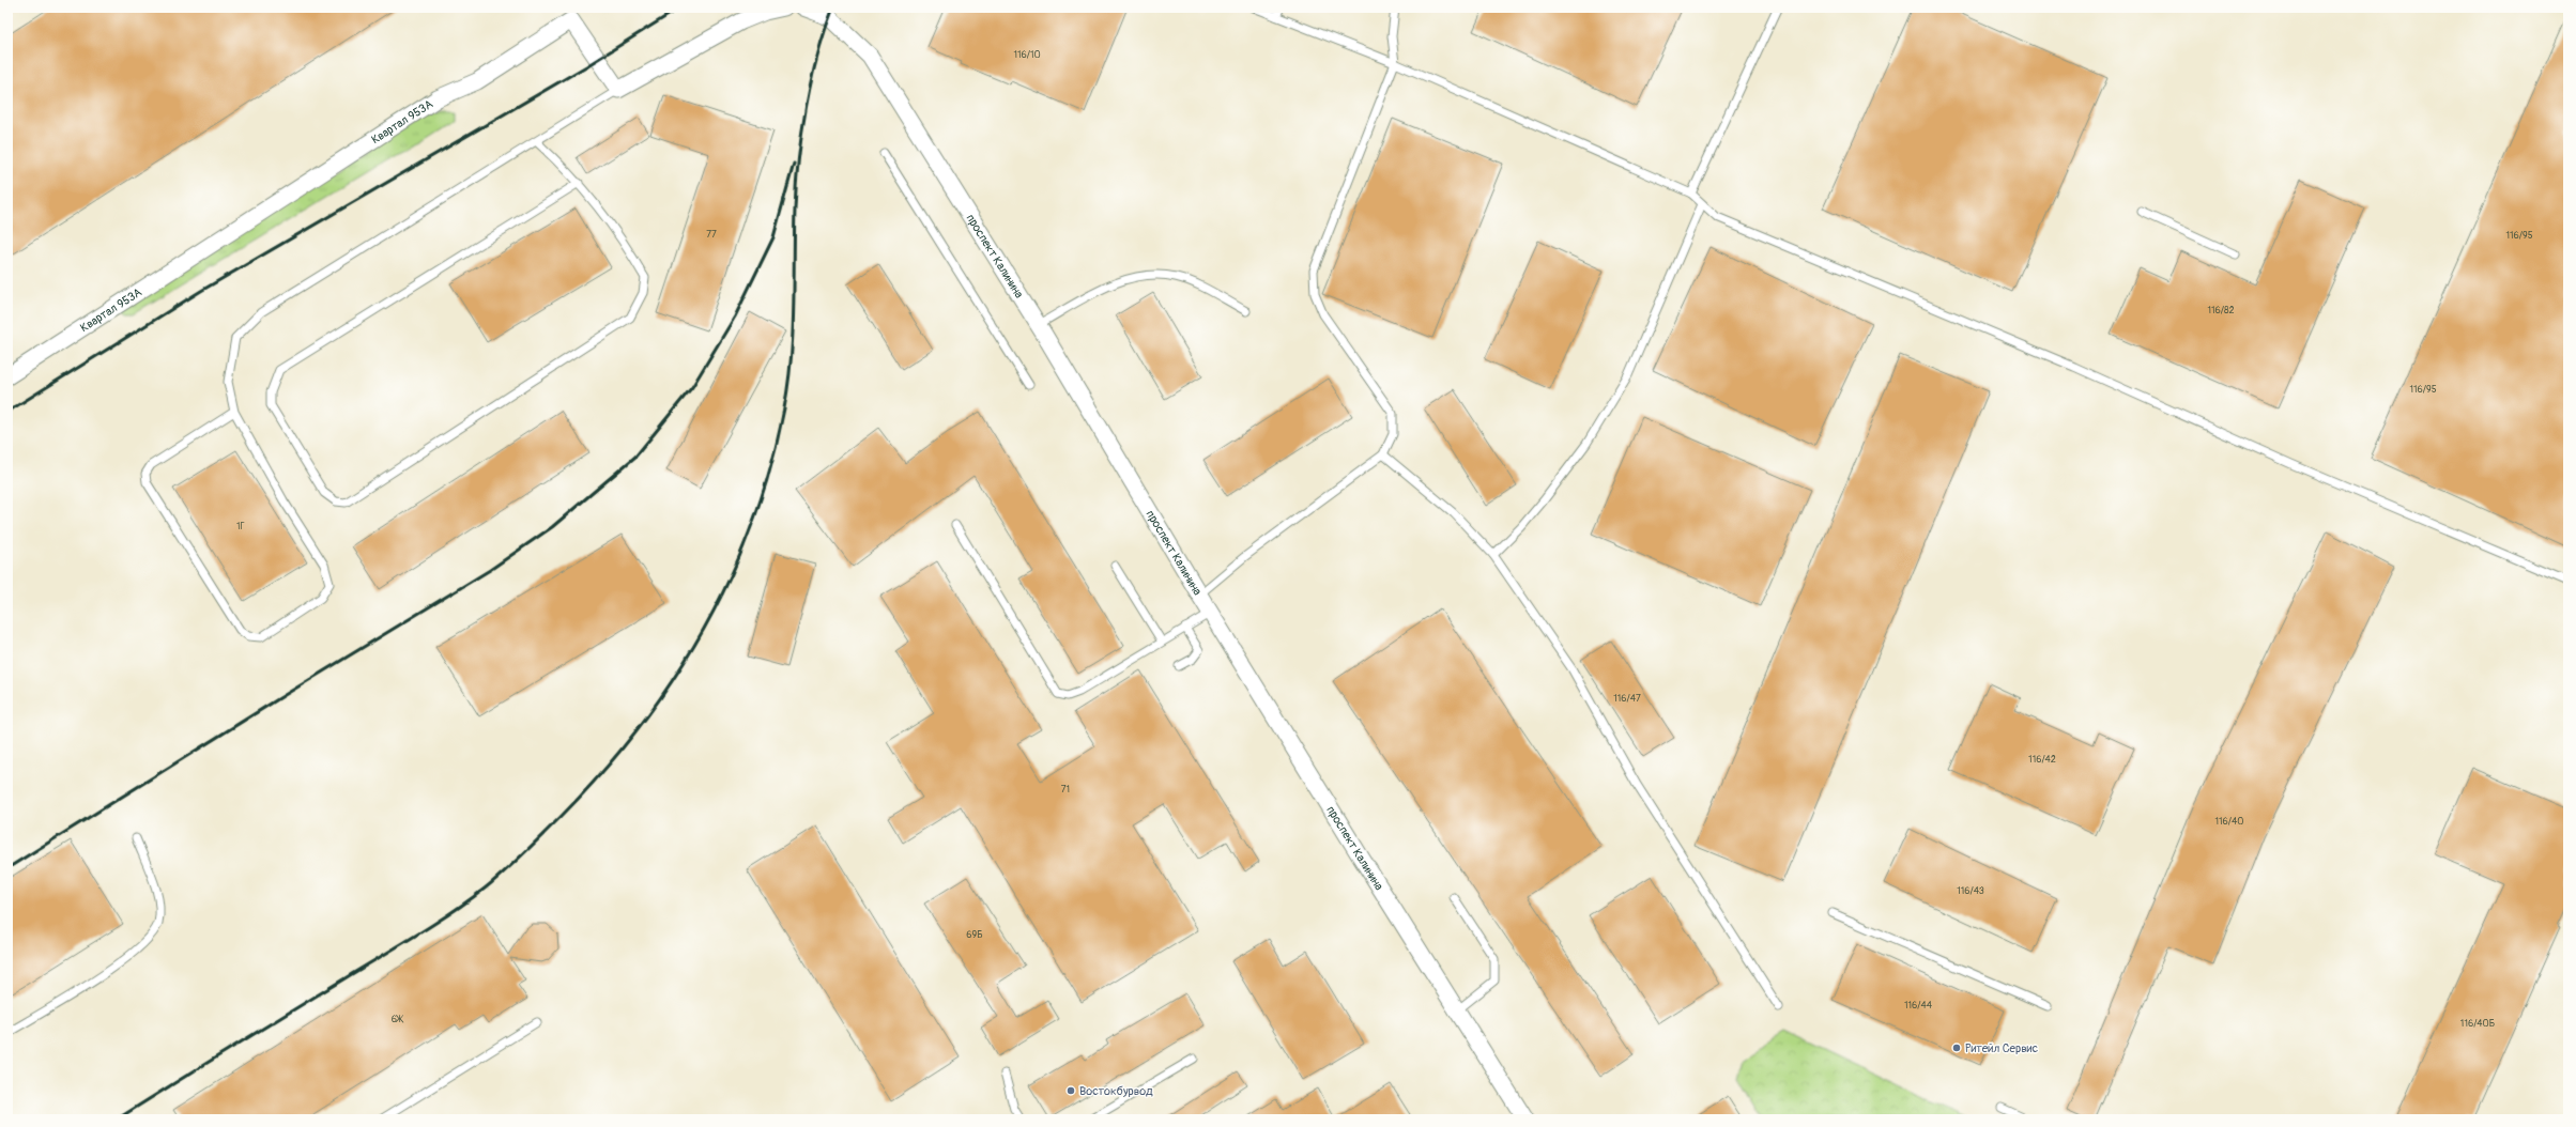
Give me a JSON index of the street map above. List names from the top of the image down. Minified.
{"streets":{"street":["Квартал 953А","проспект Калинина"]},"places":["Ритейл Сервис","Востокбурвод"],"house_numbers":["116/10","77","116/95","116/82","116/95","1Г","116/47","116/42","71","116/40","116/43","69Б","116/44","6Ж","116/40Б"]}
